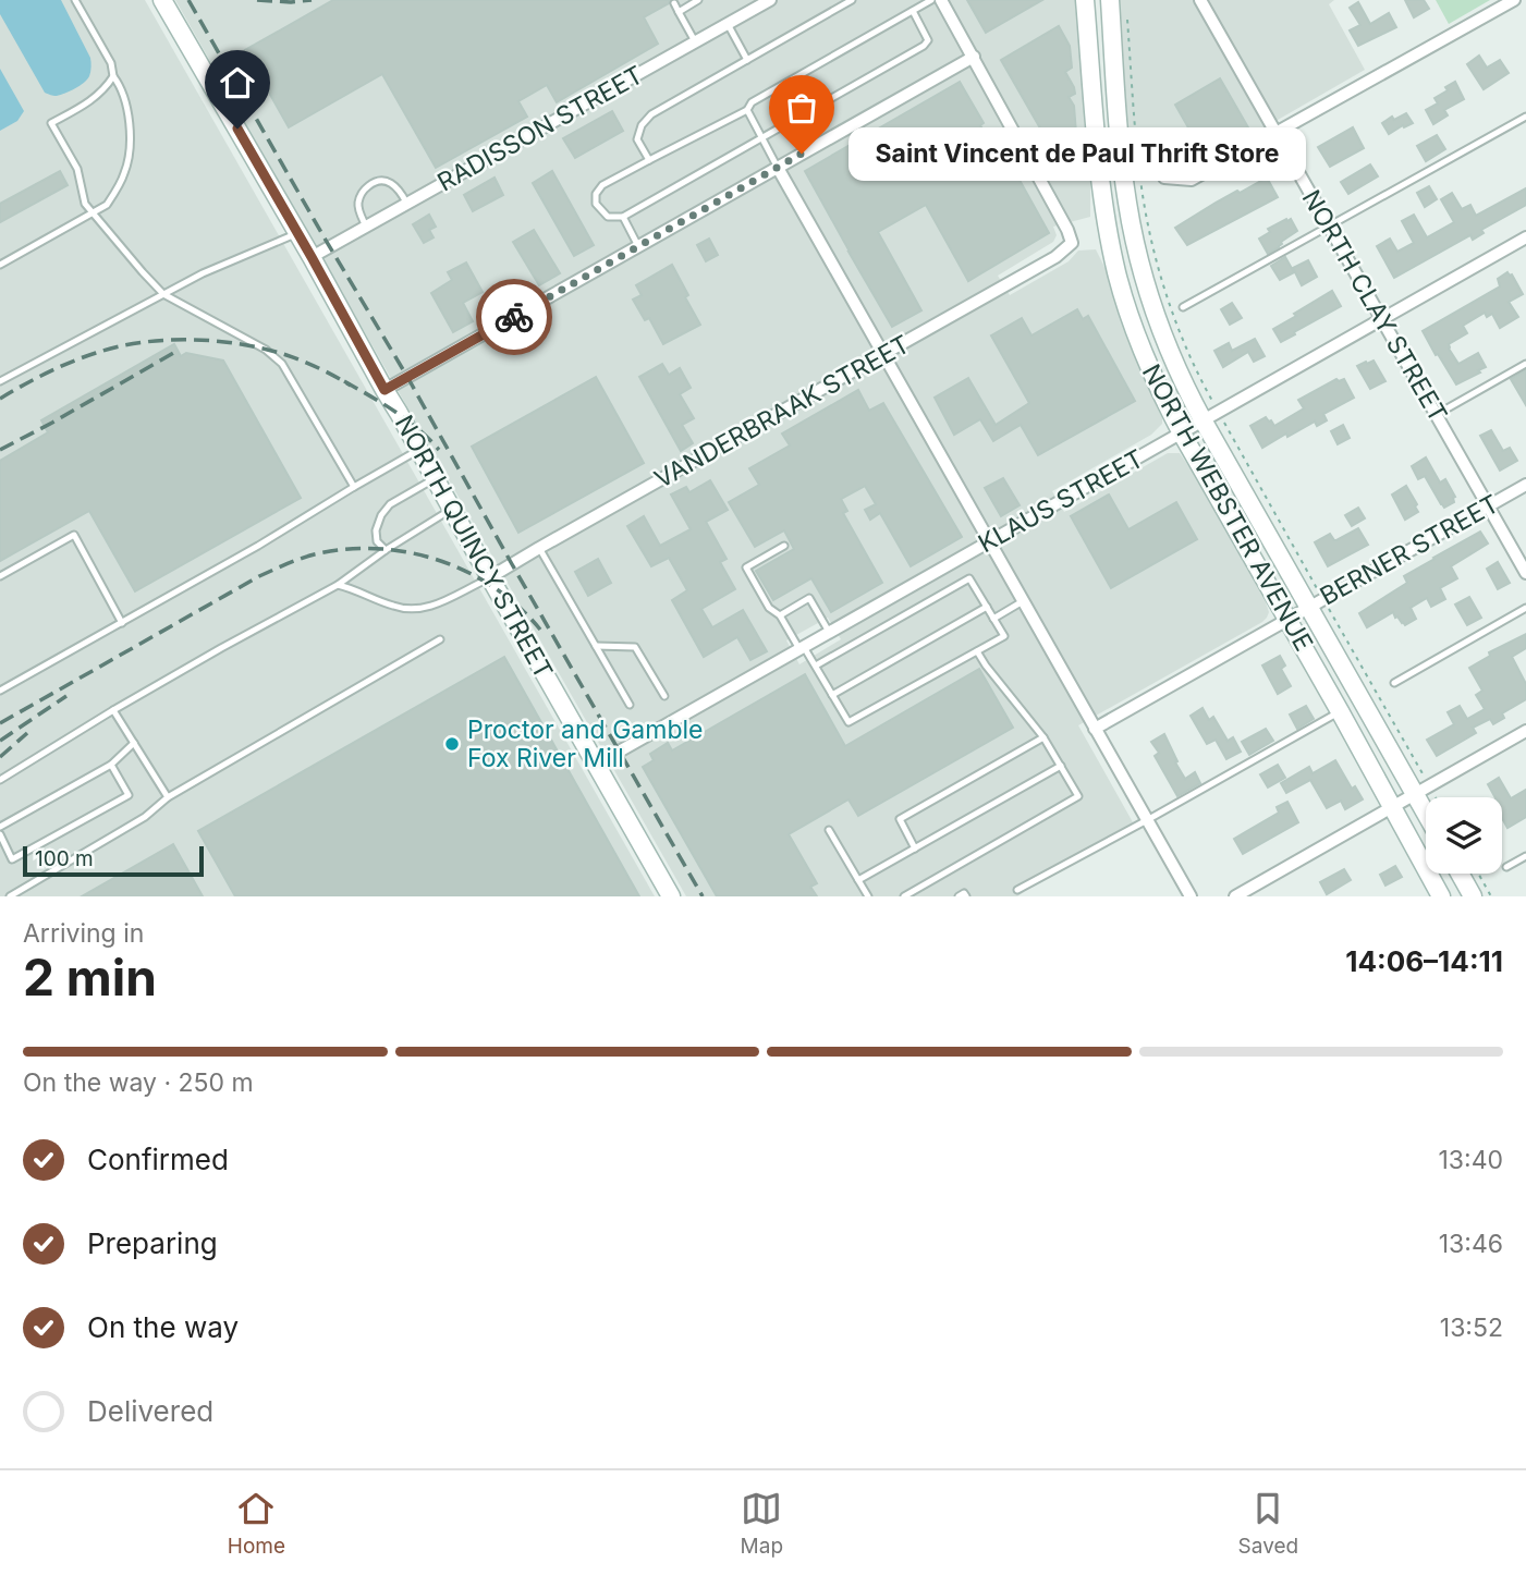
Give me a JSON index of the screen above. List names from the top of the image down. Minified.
{"streets":{"main road":["NORTH WEBSTER AVENUE","NORTH QUINCY STREET"],"street":["RADISSON STREET","NORTH CLAY STREET","VANDERBRAAK STREET","KLAUS STREET","BERNER STREET"]},"crossings":[["RADISSON STREET","NORTH QUINCY STREET"],["NORTH CLAY STREET","KLAUS STREET"],["NORTH CLAY STREET","BERNER STREET"],["VANDERBRAAK STREET","NORTH QUINCY STREET"],["KLAUS STREET","NORTH WEBSTER AVENUE"],["KLAUS STREET","NORTH QUINCY STREET"],["NORTH WEBSTER AVENUE","BERNER STREET"]],"places":["Saint Vincent de Paul Thrift Store","Proctor and Gamble Fox River Mill"],"scale_bar":"100 m","page":{"bubble":"Saint Vincent de Paul Thrift Store","scale":"100 m","heading":["2 min","Arriving in","14:06–14:11"],"bar":"On the way · 250 m","list":[["Confirmed","13:40"],["Preparing","13:46"],["On the way","13:52"],"Delivered"],"tabs":["Home","Map","Saved"]}}
